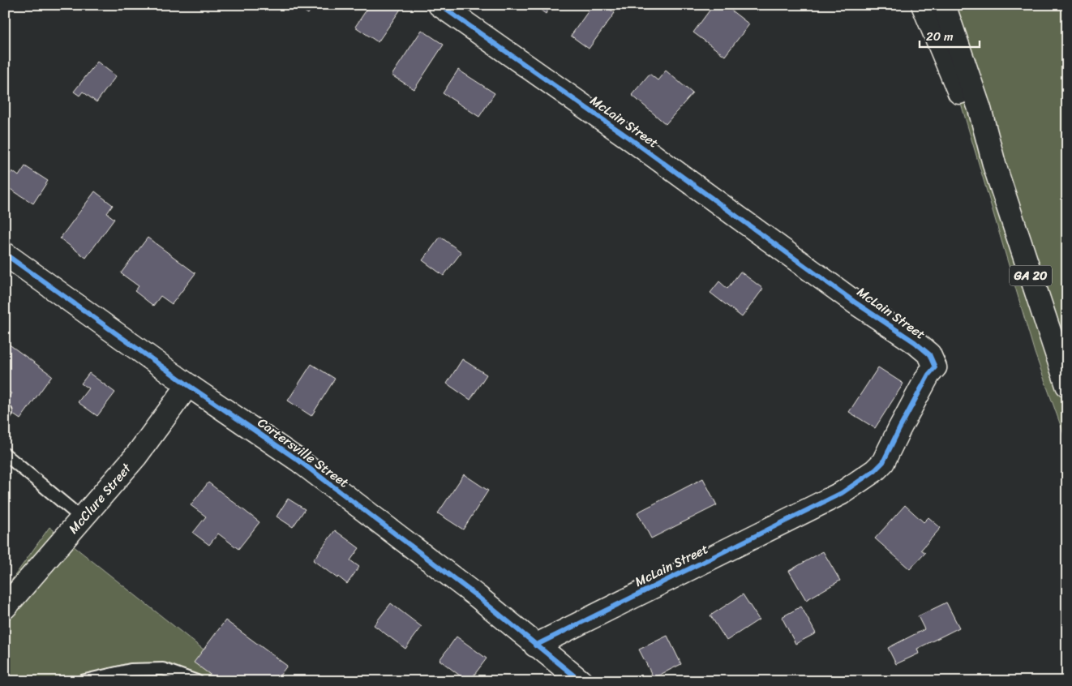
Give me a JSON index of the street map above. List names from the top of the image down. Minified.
{"streets":{"main road":["McLain Street","GA 20","Cartersville Street","McClure Street"]},"crossings":[["McLain Street","Cartersville Street"],["Cartersville Street","McClure Street"]],"scale_bar":"20 m"}
